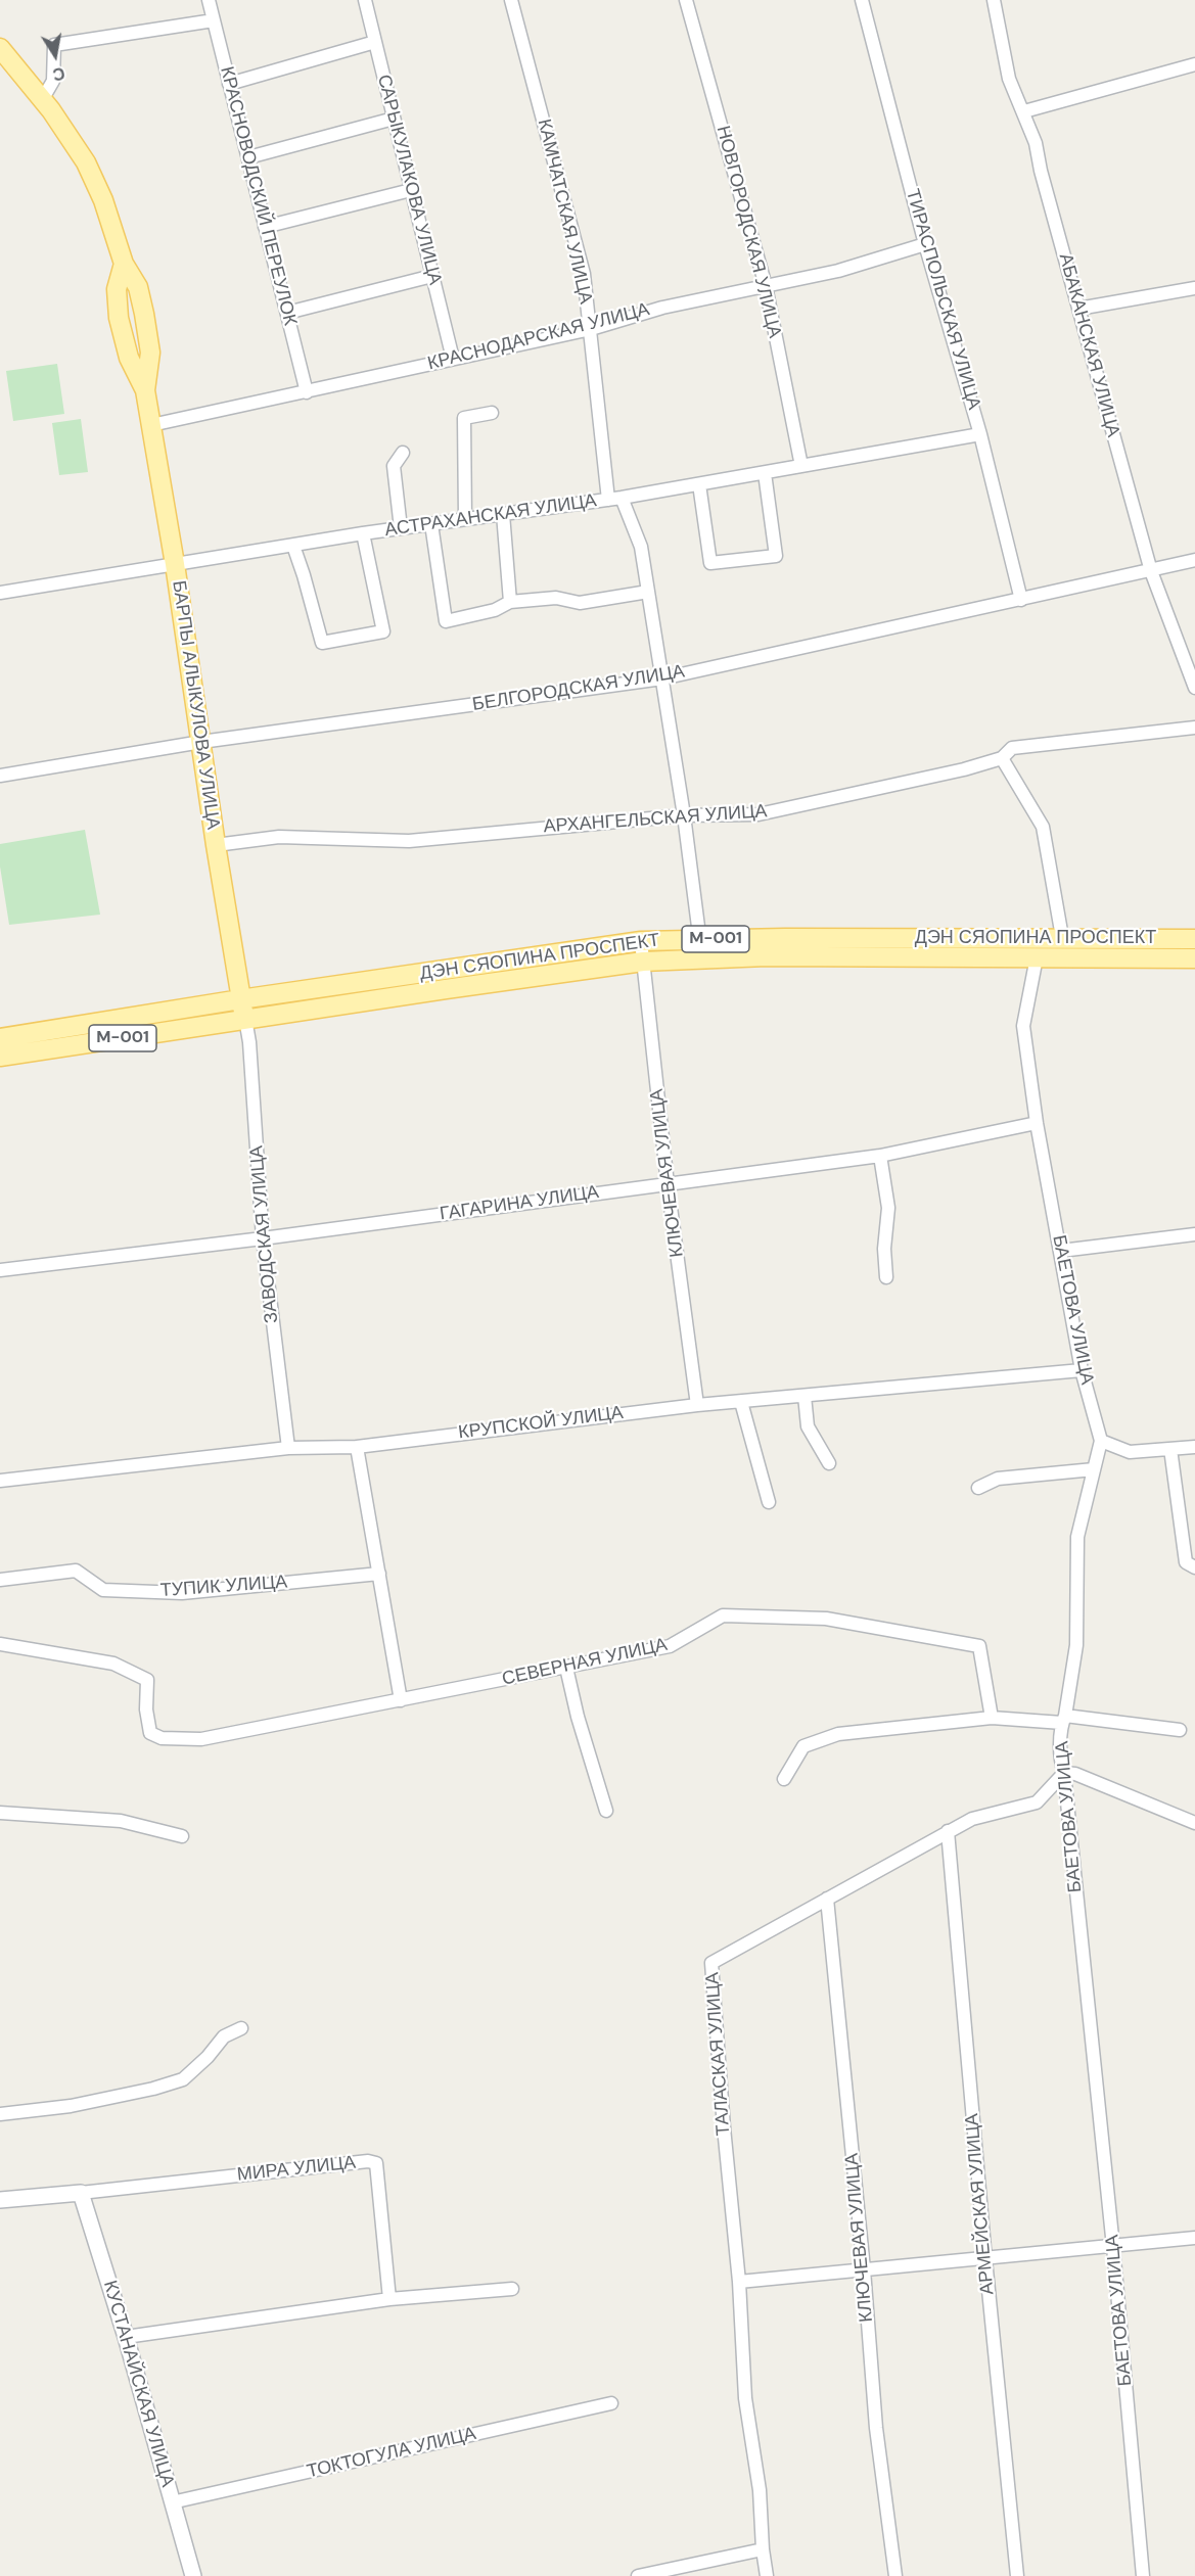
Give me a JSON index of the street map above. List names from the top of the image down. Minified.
{"streets":{"main road":["БАРПЫ АЛЫКУЛОВА УЛИЦА","ДЭН СЯОПИНА ПРОСПЕКТ","M-001"],"street":["САРЫКУЛАКОВА УЛИЦА","КРАСНОВОДСКИЙ ПЕРЕУЛОК","КАМЧАТСКАЯ УЛИЦА","НОВГОРОДСКАЯ УЛИЦА","ТИРАСПОЛЬСКАЯ УЛИЦА","КРАСНОДАРСКАЯ УЛИЦА","АБАКАНСКАЯ УЛИЦА","АСТРАХАНСКАЯ УЛИЦА","БЕЛГОРОДСКАЯ УЛИЦА","АРХАНГЕЛЬСКАЯ УЛИЦА","КЛЮЧЕВАЯ УЛИЦА","ГАГАРИНА УЛИЦА","ЗАВОДСКАЯ УЛИЦА","БАЕТОВА УЛИЦА","КРУПСКОЙ УЛИЦА","ТУПИК УЛИЦА","СЕВЕРНАЯ УЛИЦА","ТАЛАСКАЯ УЛИЦА","МИРА УЛИЦА","АРМЕЙСКАЯ УЛИЦА","КУСТАНАЙСКАЯ УЛИЦА","ТОКТОГУЛА УЛИЦА"]},"crossings":[["САРЫКУЛАКОВА УЛИЦА","КРАСНОДАРСКАЯ УЛИЦА"],["КРАСНОВОДСКИЙ ПЕРЕУЛОК","КРАСНОДАРСКАЯ УЛИЦА"],["КАМЧАТСКАЯ УЛИЦА","КРАСНОДАРСКАЯ УЛИЦА"],["КАМЧАТСКАЯ УЛИЦА","АСТРАХАНСКАЯ УЛИЦА"],["КАМЧАТСКАЯ УЛИЦА","БЕЛГОРОДСКАЯ УЛИЦА"],["КАМЧАТСКАЯ УЛИЦА","АРХАНГЕЛЬСКАЯ УЛИЦА"],["КАМЧАТСКАЯ УЛИЦА","ДЭН СЯОПИНА ПРОСПЕКТ"],["НОВГОРОДСКАЯ УЛИЦА","КРАСНОДАРСКАЯ УЛИЦА"],["НОВГОРОДСКАЯ УЛИЦА","АСТРАХАНСКАЯ УЛИЦА"],["ТИРАСПОЛЬСКАЯ УЛИЦА","КРАСНОДАРСКАЯ УЛИЦА"],["ТИРАСПОЛЬСКАЯ УЛИЦА","АСТРАХАНСКАЯ УЛИЦА"],["ТИРАСПОЛЬСКАЯ УЛИЦА","БЕЛГОРОДСКАЯ УЛИЦА"],["КРАСНОДАРСКАЯ УЛИЦА","БАРПЫ АЛЫКУЛОВА УЛИЦА"],["АБАКАНСКАЯ УЛИЦА","БЕЛГОРОДСКАЯ УЛИЦА"],["АСТРАХАНСКАЯ УЛИЦА","БАРПЫ АЛЫКУЛОВА УЛИЦА"],["БЕЛГОРОДСКАЯ УЛИЦА","БАРПЫ АЛЫКУЛОВА УЛИЦА"],["БАРПЫ АЛЫКУЛОВА УЛИЦА","АРХАНГЕЛЬСКАЯ УЛИЦА"],["БАРПЫ АЛЫКУЛОВА УЛИЦА","ДЭН СЯОПИНА ПРОСПЕКТ"],["БАРПЫ АЛЫКУЛОВА УЛИЦА","ЗАВОДСКАЯ УЛИЦА"],["ДЭН СЯОПИНА ПРОСПЕКТ","КЛЮЧЕВАЯ УЛИЦА"],["ДЭН СЯОПИНА ПРОСПЕКТ","ЗАВОДСКАЯ УЛИЦА"],["ДЭН СЯОПИНА ПРОСПЕКТ","БАЕТОВА УЛИЦА"],["КЛЮЧЕВАЯ УЛИЦА","ГАГАРИНА УЛИЦА"],["КЛЮЧЕВАЯ УЛИЦА","КРУПСКОЙ УЛИЦА"],["КЛЮЧЕВАЯ УЛИЦА","ТАЛАСКАЯ УЛИЦА"],["ГАГАРИНА УЛИЦА","ЗАВОДСКАЯ УЛИЦА"],["ГАГАРИНА УЛИЦА","БАЕТОВА УЛИЦА"],["ЗАВОДСКАЯ УЛИЦА","КРУПСКОЙ УЛИЦА"],["БАЕТОВА УЛИЦА","КРУПСКОЙ УЛИЦА"],["БАЕТОВА УЛИЦА","ТАЛАСКАЯ УЛИЦА"],["ТАЛАСКАЯ УЛИЦА","АРМЕЙСКАЯ УЛИЦА"],["МИРА УЛИЦА","КУСТАНАЙСКАЯ УЛИЦА"],["КУСТАНАЙСКАЯ УЛИЦА","ТОКТОГУЛА УЛИЦА"]],"north":"bottom"}
